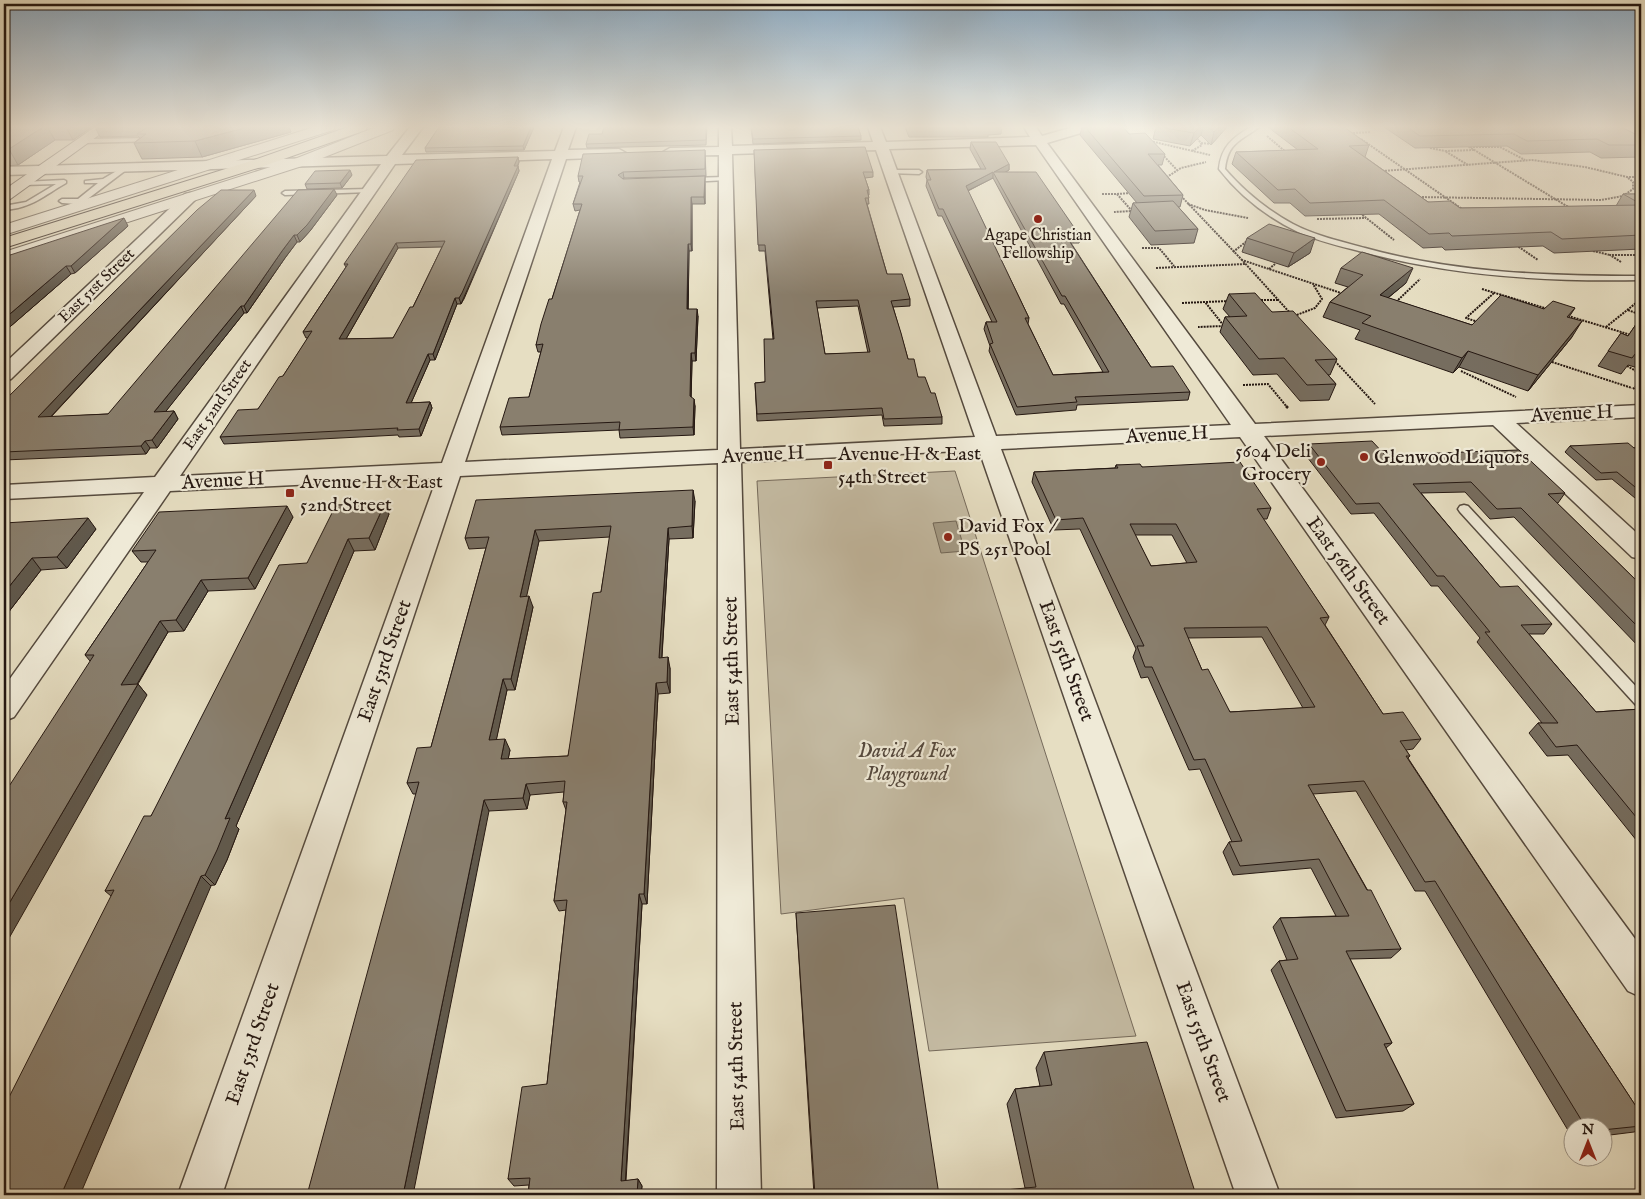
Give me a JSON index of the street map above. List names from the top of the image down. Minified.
{"streets":{"street":["East 51st Street","East 52nd Street","Avenue H","East 56th Street","East 53rd Street","East 54th Street","East 55th Street"]},"crossings":[["East 52nd Street","Avenue H"],["Avenue H","East 56th Street"],["Avenue H","East 53rd Street"],["Avenue H","East 54th Street"],["Avenue H","East 55th Street"]],"parks":["David A Fox Playground"],"places":{"other":["Agape Christian Fellowship","Glenwood Liquors","5604 Deli Grocery","David Fox / PS 251 Pool"],"transit":["Avenue H & East 54th Street","Avenue H & East 52nd Street"]},"north":"top"}
